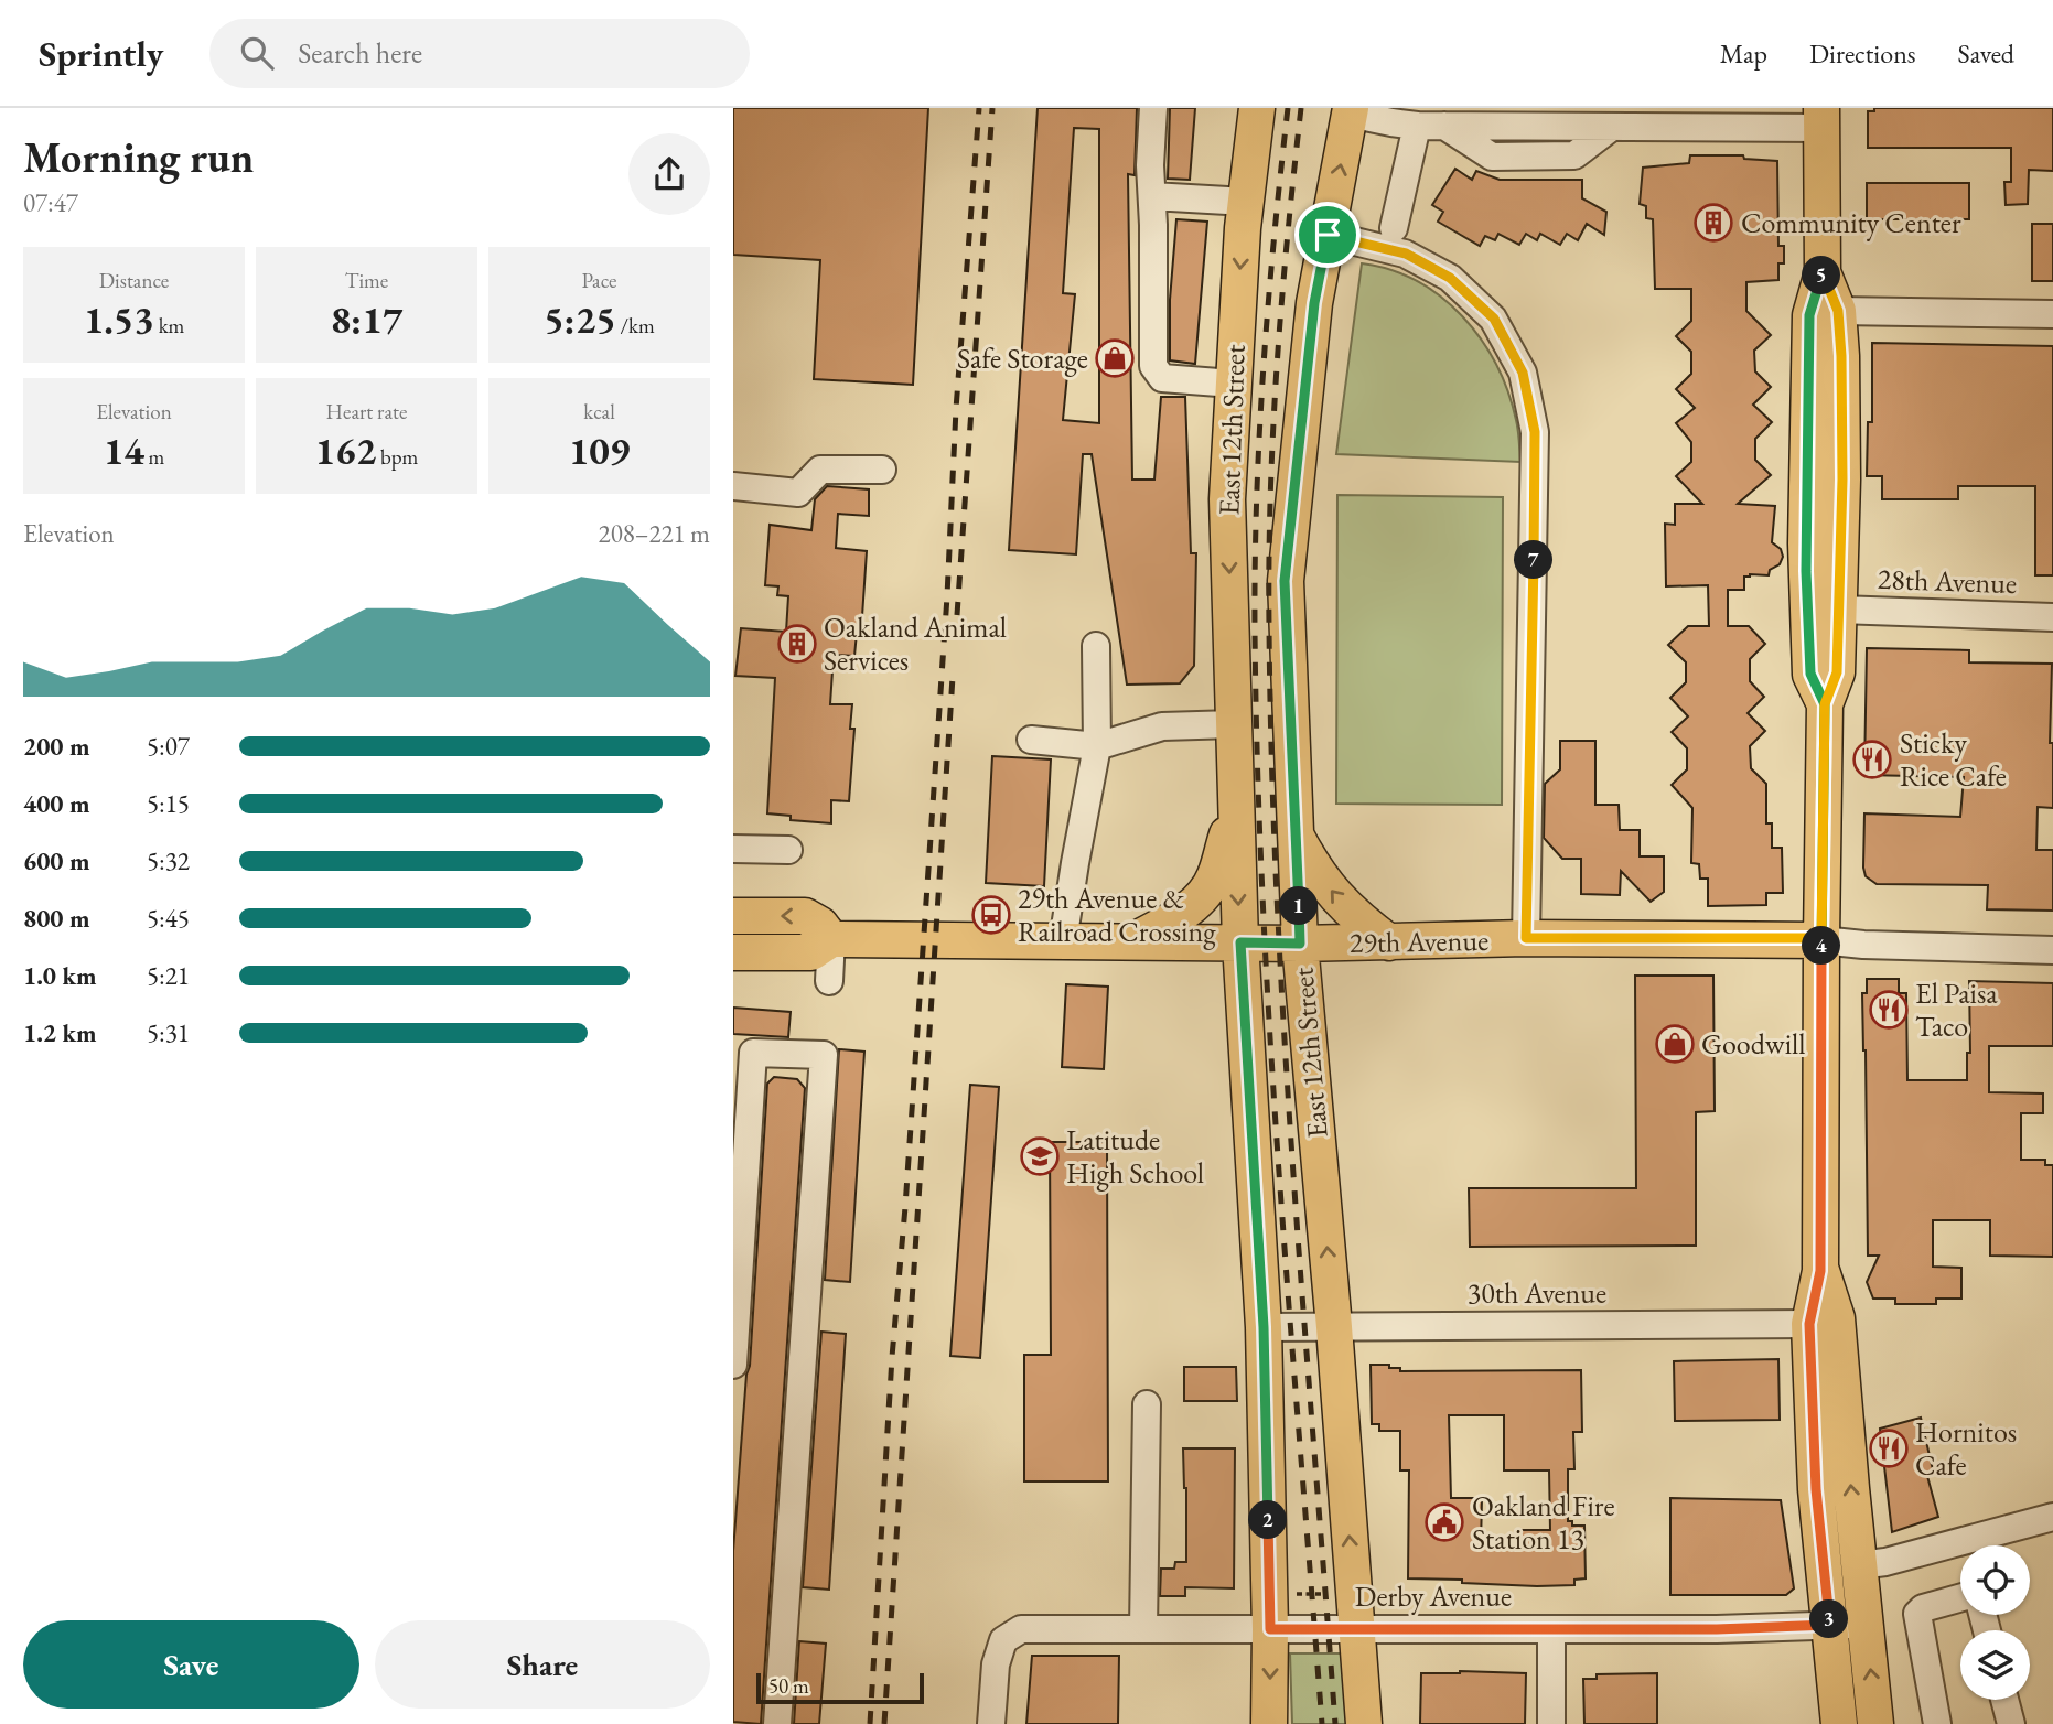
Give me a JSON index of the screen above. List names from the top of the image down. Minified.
{"streets":{"main road":["East 12th Street","29th Avenue"],"street":["28th Avenue","30th Avenue","Derby Avenue"]},"crossings":[["East 12th Street","29th Avenue"],["East 12th Street","30th Avenue"],["East 12th Street","Derby Avenue"]],"places":{"building":["Community Center","Oakland Animal Services"],"shop":["Safe Storage","Goodwill"],"restaurant":["Sticky Rice Cafe","El Paisa Taco","Hornitos Cafe"],"bus stop":["29th Avenue & Railroad Crossing"],"school or university":["Latitude High School"],"public building":["Oakland Fire Station 13"]},"scale_bar":"50 m","page":{"header":"Sprintly","search":"Search here","nav":["Map","Directions","Saved"],"heading":["Morning run","07:47"],"stats":[["Distance","1.53 km"],["Time","8:17"],["Pace","5:25 /km"],["Elevation","14 m"],["Heart rate","162 bpm"],["kcal","109"]],"pins":["5","7","1","4","2","3"],"chart":["Elevation","208–221 m"],"list":[{"name":"200 m","note":"5:07"},{"name":"400 m","note":"5:15"},{"name":"600 m","note":"5:32"},{"name":"800 m","note":"5:45"},{"name":"1.0 km","note":"5:21"},{"name":"1.2 km","note":"5:31"}],"buttons":["Save","Share"],"scale":"50 m"}}
